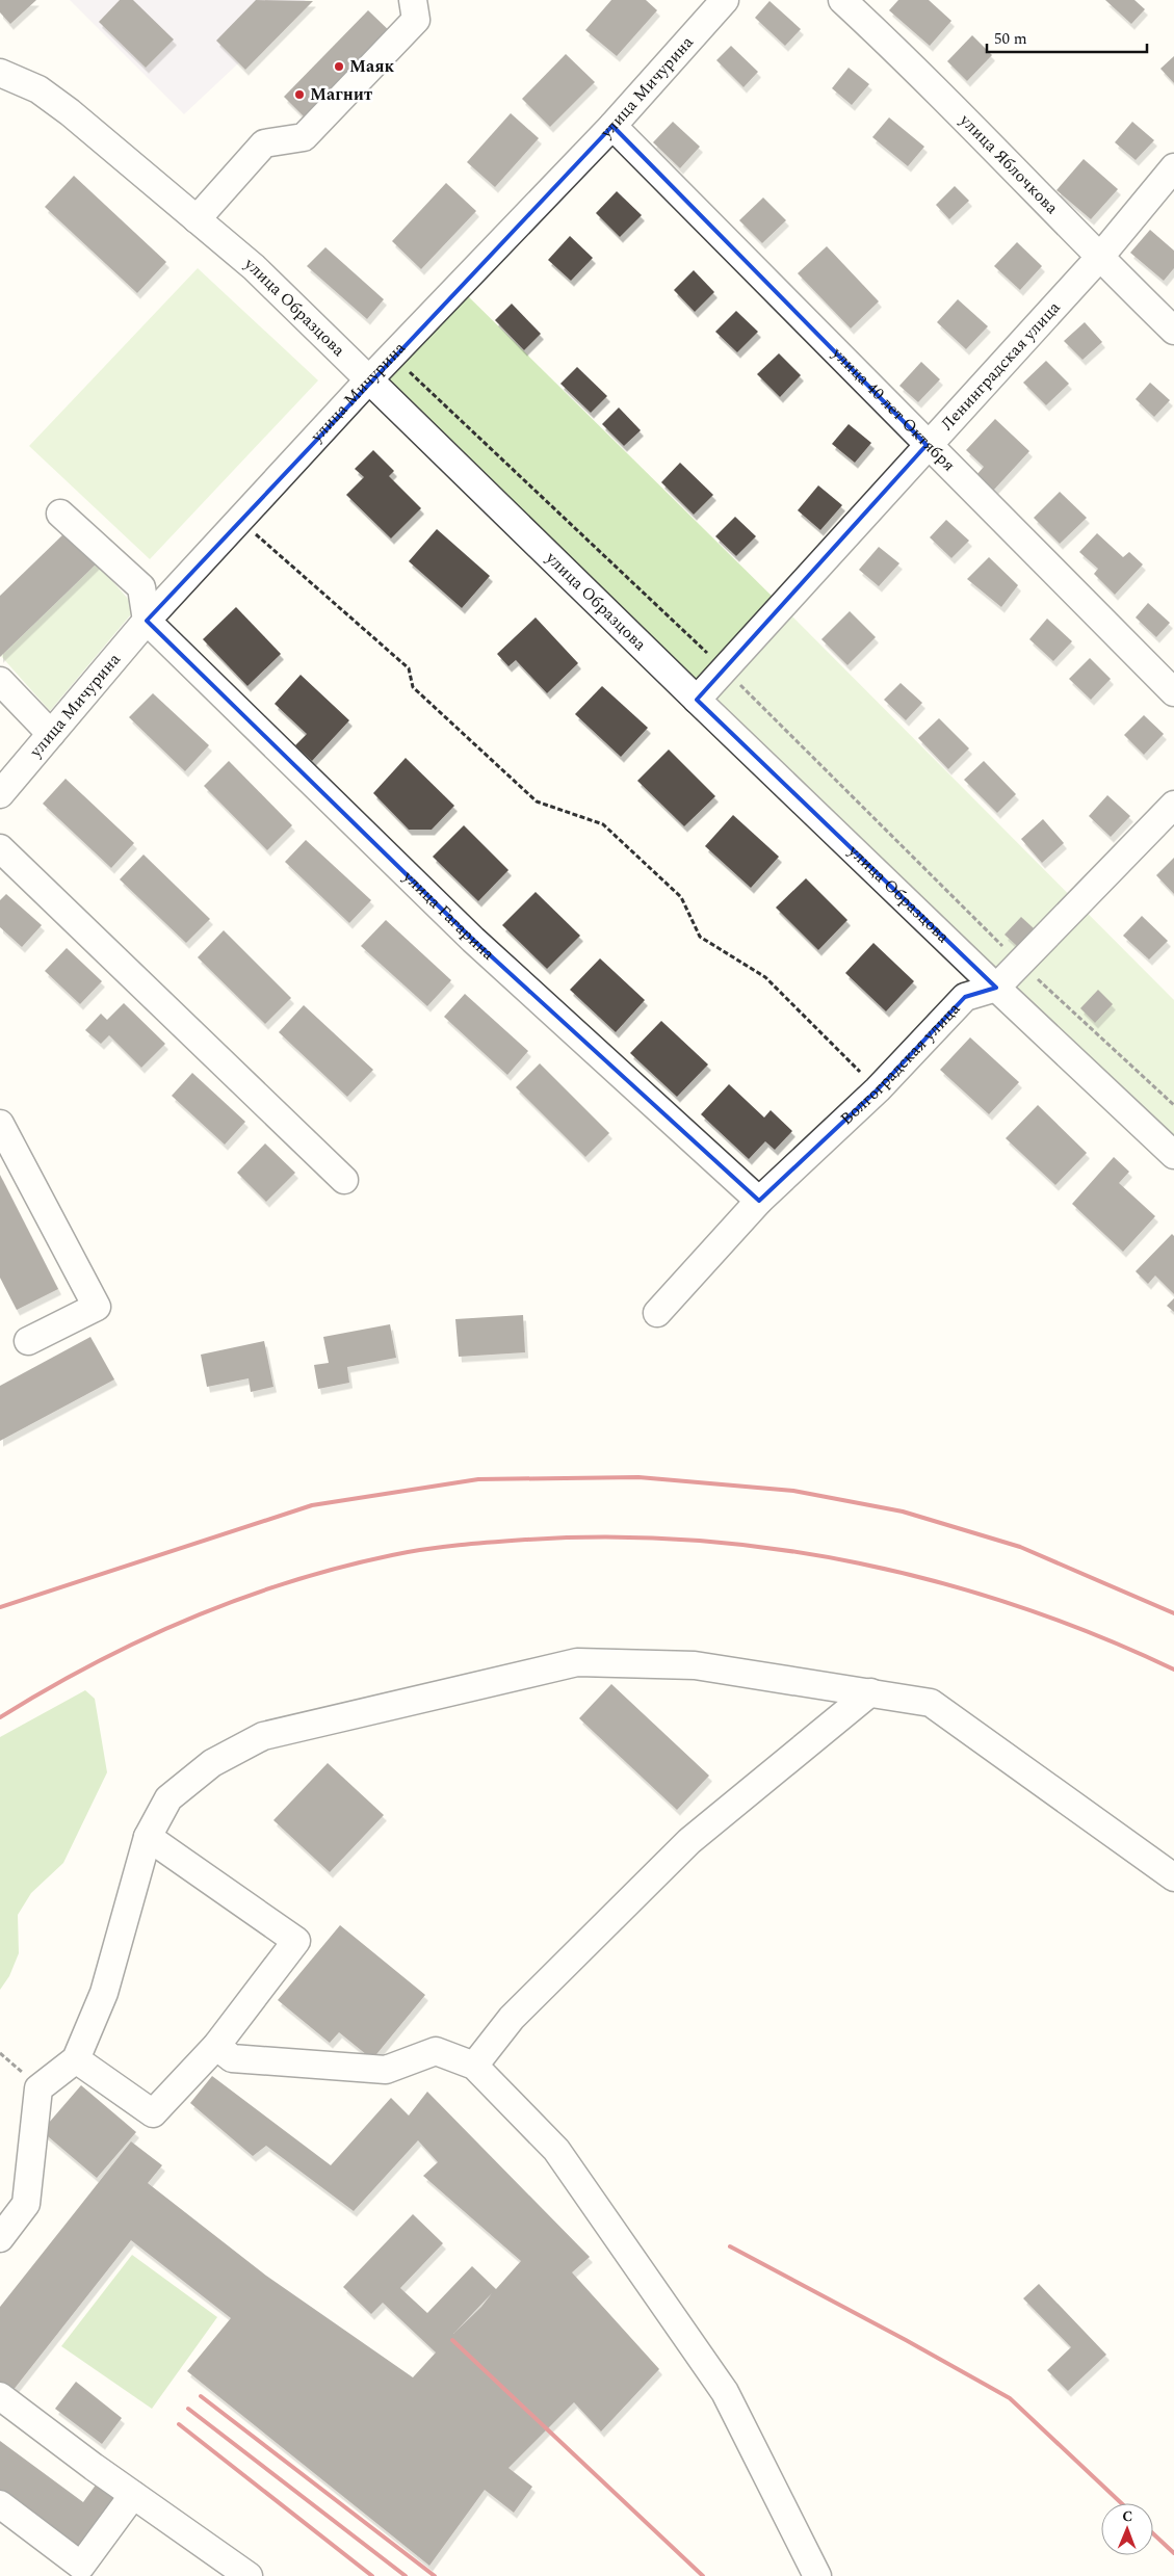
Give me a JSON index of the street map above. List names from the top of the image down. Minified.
{"streets":{"street":["улица Мичурина","улица Яблочкова","улица Образцова","Ленинградская улица","улица 40 лет Октября","улица Гагарина","Волгоградская улица"]},"crossings":[["улица Мичурина","улица Образцова"],["улица Мичурина","улица 40 лет Октября"],["улица Мичурина","улица Гагарина"],["улица Яблочкова","Ленинградская улица"],["улица Образцова","Ленинградская улица"],["улица Образцова","Волгоградская улица"],["Ленинградская улица","улица 40 лет Октября"],["улица Гагарина","Волгоградская улица"]],"places":["Маяк","Магнит"],"scale_bar":"50 m","north":"top"}
